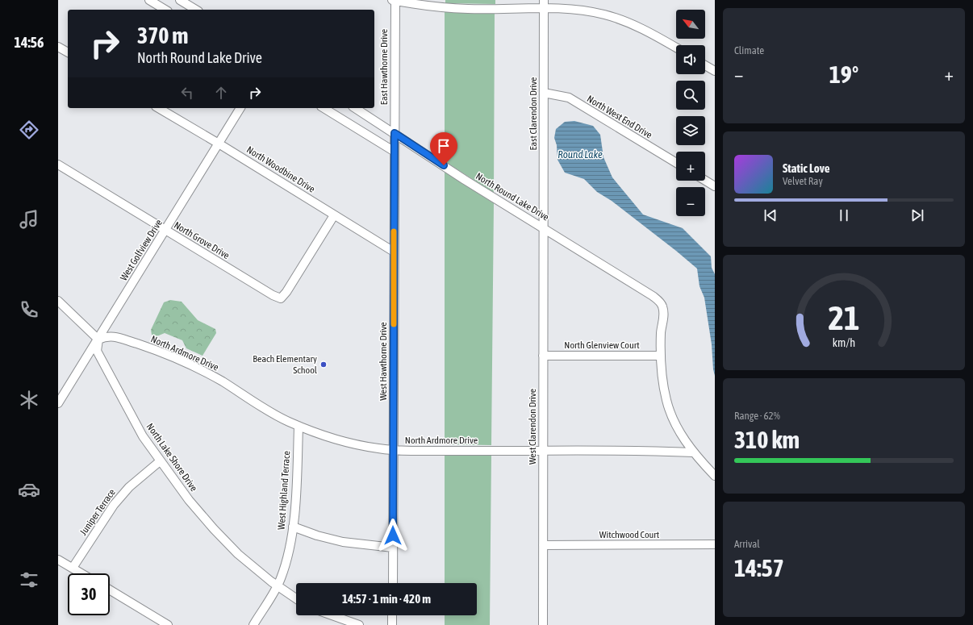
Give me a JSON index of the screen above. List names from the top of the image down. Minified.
{"streets":{"street":["East Hawthorne Drive","East Clarendon Drive","North West End Drive","North Woodbine Drive","North Round Lake Drive","North Grove Drive","West Golfview Drive","North Glenview Court","North Ardmore Drive","West Hawthorne Drive","West Clarendon Drive","North Lake Shore Drive","West Highland Terrace","Juniper Terrace","Witchwood Court"]},"crossings":[["East Hawthorne Drive","North Round Lake Drive"],["East Hawthorne Drive","West Hawthorne Drive"],["East Clarendon Drive","North West End Drive"],["East Clarendon Drive","North Round Lake Drive"],["East Clarendon Drive","West Clarendon Drive"],["North Woodbine Drive","North Grove Drive"],["North Woodbine Drive","West Golfview Drive"],["North Woodbine Drive","West Hawthorne Drive"],["North Round Lake Drive","North Glenview Court"],["North Round Lake Drive","West Hawthorne Drive"],["North Round Lake Drive","West Clarendon Drive"],["North Grove Drive","West Golfview Drive"],["West Golfview Drive","North Ardmore Drive"],["West Golfview Drive","North Lake Shore Drive"],["North Glenview Court","West Clarendon Drive"],["North Ardmore Drive","West Hawthorne Drive"],["North Ardmore Drive","West Clarendon Drive"],["North Ardmore Drive","North Lake Shore Drive"],["North Ardmore Drive","West Highland Terrace"],["West Clarendon Drive","Witchwood Court"],["North Lake Shore Drive","West Highland Terrace"],["North Lake Shore Drive","Juniper Terrace"]],"water":["Round Lake"],"places":["Beach Elementary School"],"north":"top left","page":{"tabs":"14:56","tile":["Climate",["Range · 62%","310 km"],["Arrival","14:57"]],"map_buttons":["+","−"],"turn":["370 m","North Round Lake Drive"],"heat":["−","19°","+"],"song":["Static Love","Velvet Ray"],"limit":"30","trip":"14:57 · 1 min · 420 m","gauge":["21","km/h"]}}
